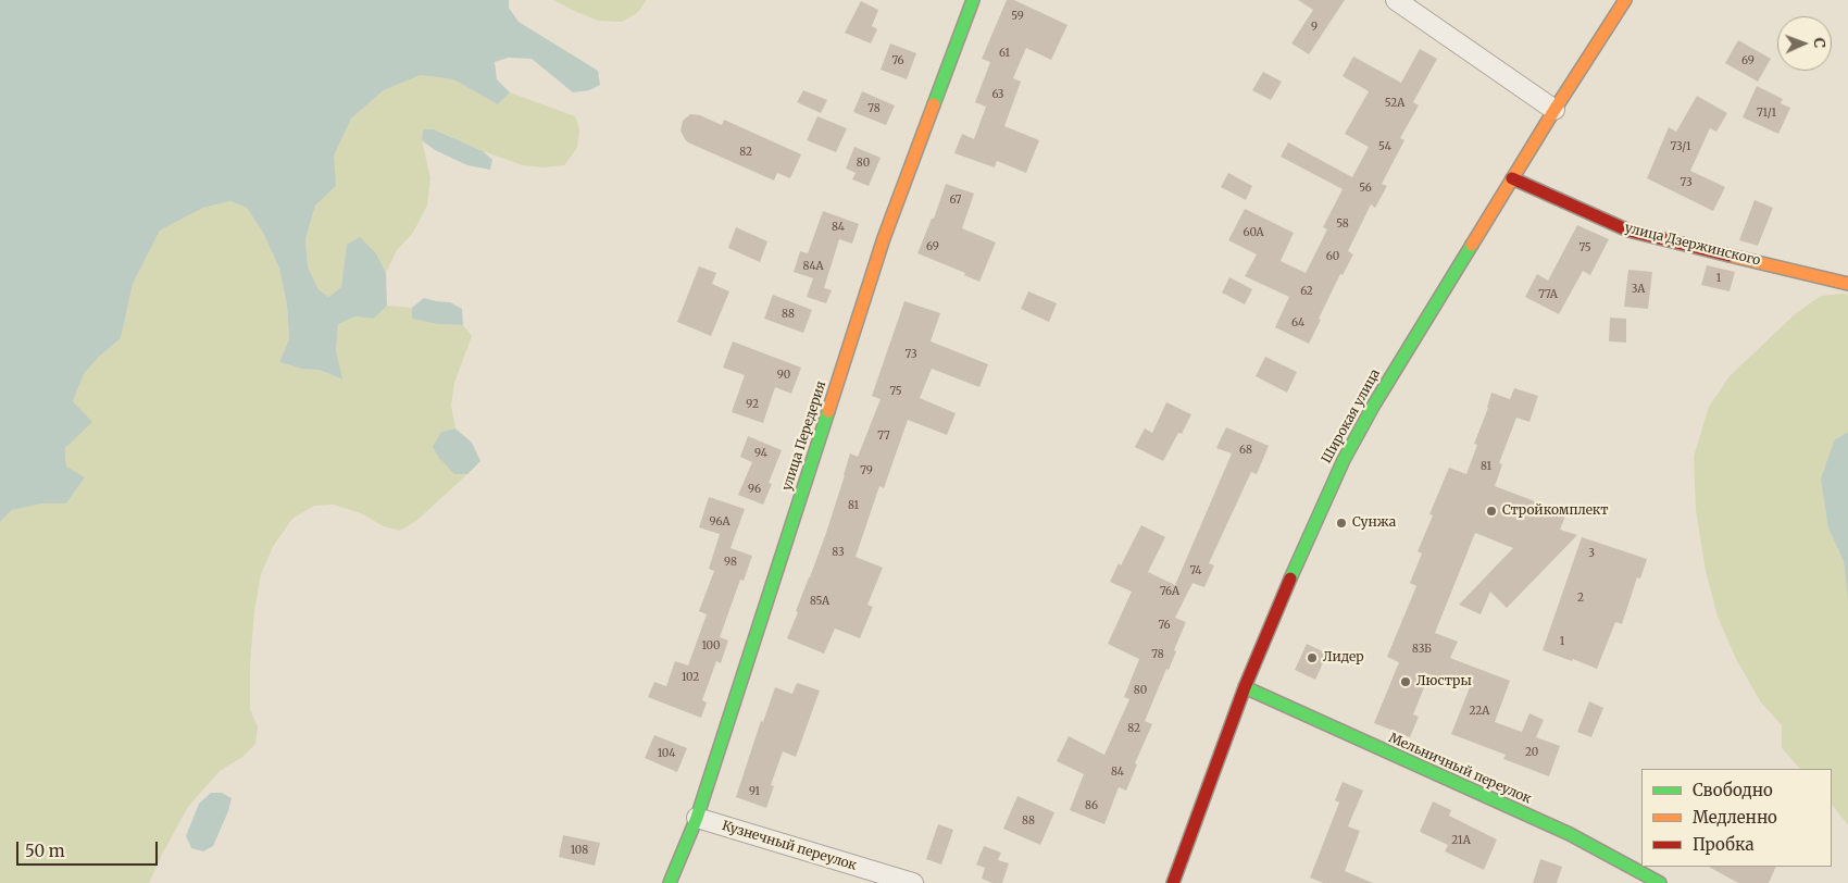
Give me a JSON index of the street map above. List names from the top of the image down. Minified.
{"streets":{"street":["улица Дзержинского","Широкая улица","улица Передерия","Мельничный переулок","Кузнечный переулок"]},"crossings":[["улица Дзержинского","Широкая улица"],["Широкая улица","Мельничный переулок"],["улица Передерия","Кузнечный переулок"]],"places":["Стройкомплект","Сунжа","Лидер","Люстры"],"house_numbers":["59","9","61","76","69","63","52А","78","71/1","54","73/1","82","80","73","56","67","58","84","60А","69","75","60","84А","1","3А","62","77А","88","64","73","90","75","92","77","68","94","81","79","96","81","96А","83","3","98","74","76А","2","85А","76","1","100","83Б","78","102","80","22А","82","20","104","84","91","86","88","21А","108"],"legend":["Свободно","Медленно","Пробка"],"scale_bar":"50 m","north":"right"}
